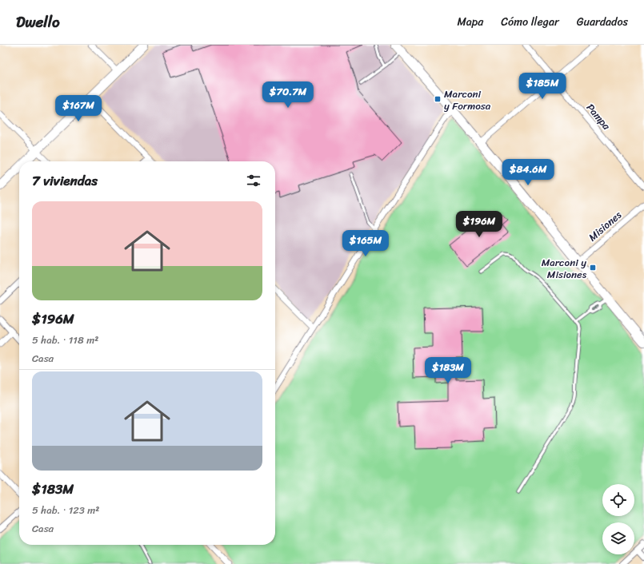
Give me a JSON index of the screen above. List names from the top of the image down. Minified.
{"streets":{"street":["Pampa","Misiones"]},"places":{"transit":["Marconi y Formosa","Marconi y Misiones"]},"page":{"header":"Dwello","nav":["Mapa","Cómo llegar","Guardados"],"price":["$185M","$70.7M","$167M","$84.6M","$196M","$165M","$183M"],"heading":"7 viviendas","list":[{"name":"$196M","note":"5 hab. · 118 m² · Casa"},{"name":"$183M","note":"5 hab. · 123 m² · Casa"}]}}
